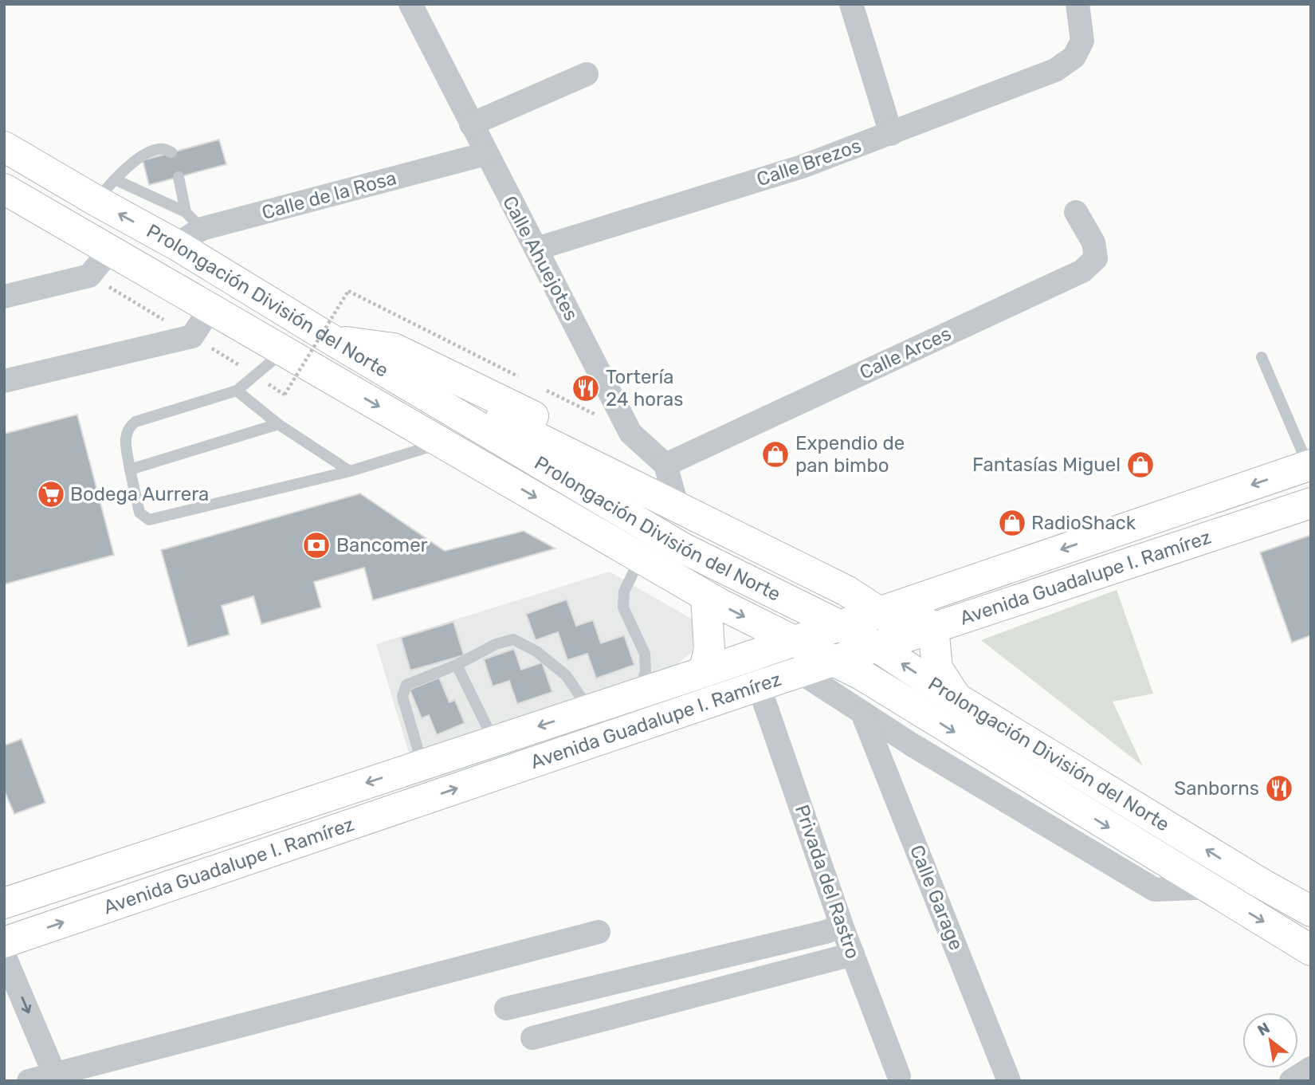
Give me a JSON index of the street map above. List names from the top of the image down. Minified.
{"streets":{"main road":["Prolongación División del Norte","Avenida Guadalupe I. Ramírez"],"street":["Calle Brezos","Calle de la Rosa","Calle Ahuejotes","Calle Arces","Privada del Rastro","Calle Garage"]},"crossings":[["Calle Brezos","Calle Ahuejotes"],["Calle de la Rosa","Calle Ahuejotes"],["Calle de la Rosa","Prolongación División del Norte"],["Calle Ahuejotes","Calle Arces"],["Prolongación División del Norte","Avenida Guadalupe I. Ramírez"],["Avenida Guadalupe I. Ramírez","Privada del Rastro"]],"places":{"restaurant":["Tortería 24 horas","Sanborns"],"shop":["Expendio de pan bimbo","Fantasías Miguel","RadioShack"],"supermarket":["Bodega Aurrera"],"bank":["Bancomer"]},"north":"top left"}
